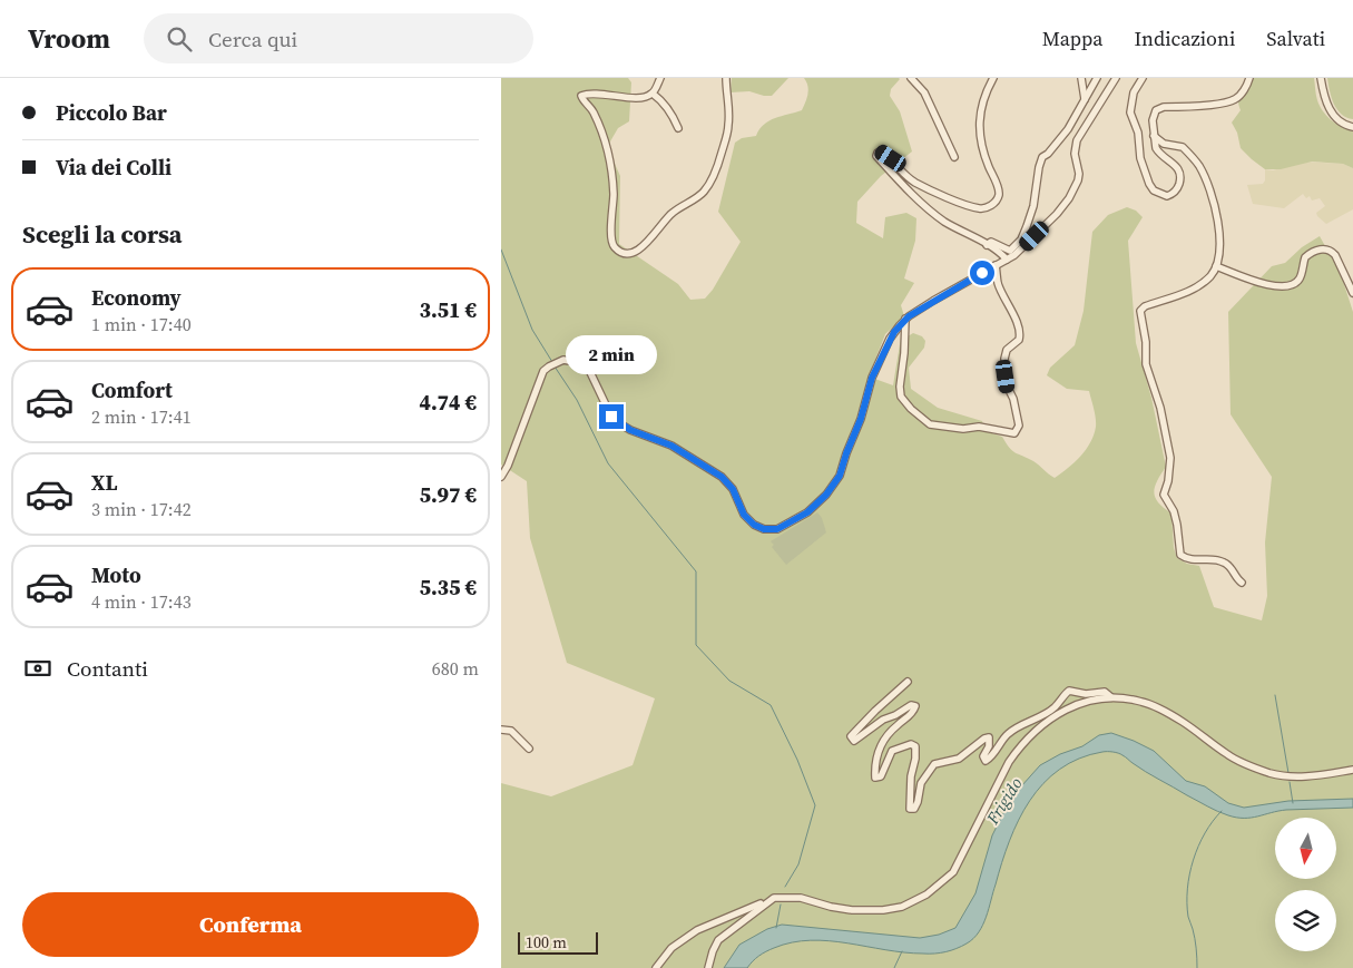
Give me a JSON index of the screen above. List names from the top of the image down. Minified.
{"water":["Frigido"],"scale_bar":"100 m","north":"bottom","page":{"header":"Vroom","search":"Cerca qui","nav":["Mappa","Indicazioni","Salvati"],"banner":["Piccolo Bar","Via dei Colli"],"heading":"Scegli la corsa","list":[{"name":"Economy","note":"1 min · 17:40","value":"3.51 €"},{"name":"Comfort","note":"2 min · 17:41","value":"4.74 €"},{"name":"XL","note":"3 min · 17:42","value":"5.97 €"},{"name":"Moto","note":"4 min · 17:43","value":"5.35 €"}],"bubble":"2 min","pay":["Contanti","680 m"],"buttons":"Conferma","scale":"100 m"}}
